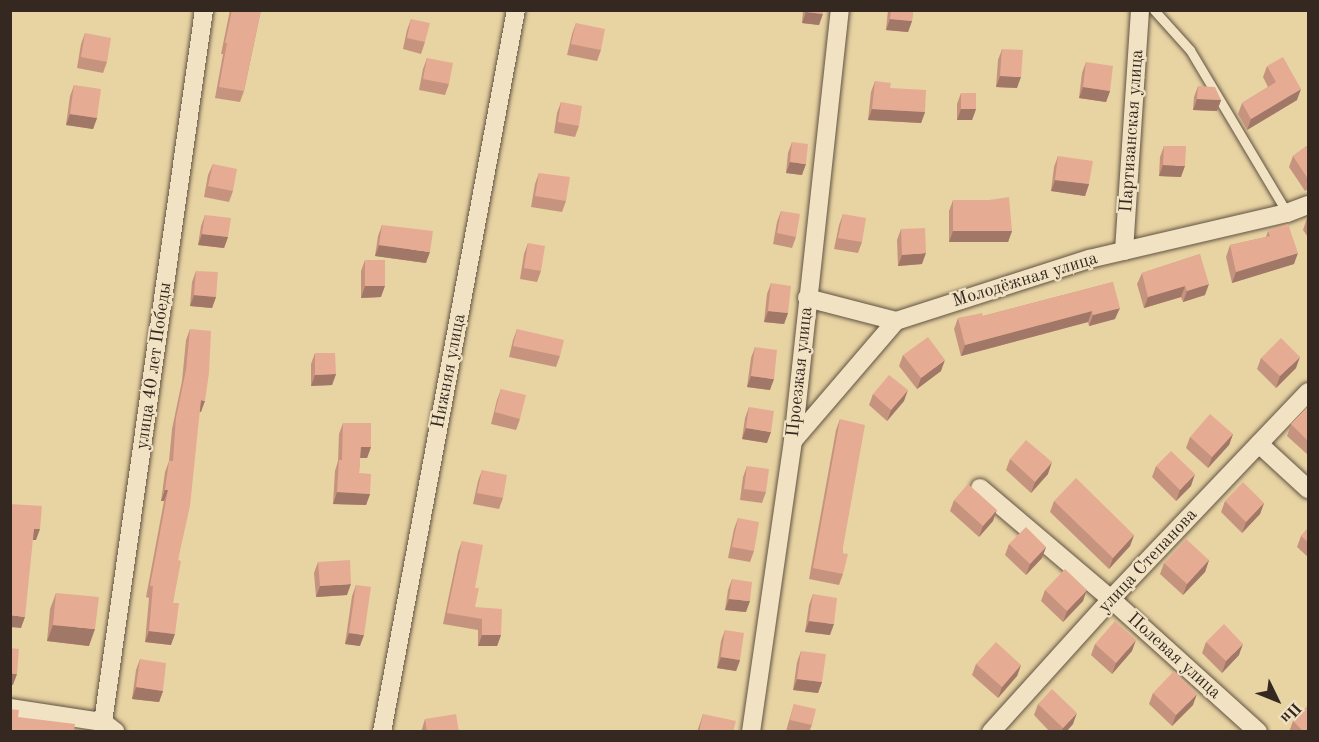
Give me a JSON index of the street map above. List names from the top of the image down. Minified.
{"streets":{"street":["Партизанская улица","Молодёжная улица","улица 40 лет Победы","Нижняя улица","Проезжая улица","улица Степанова","Полевая улица"]},"crossings":[["Партизанская улица","Молодёжная улица"],["улица Степанова","Полевая улица"]],"north":"bottom right"}
